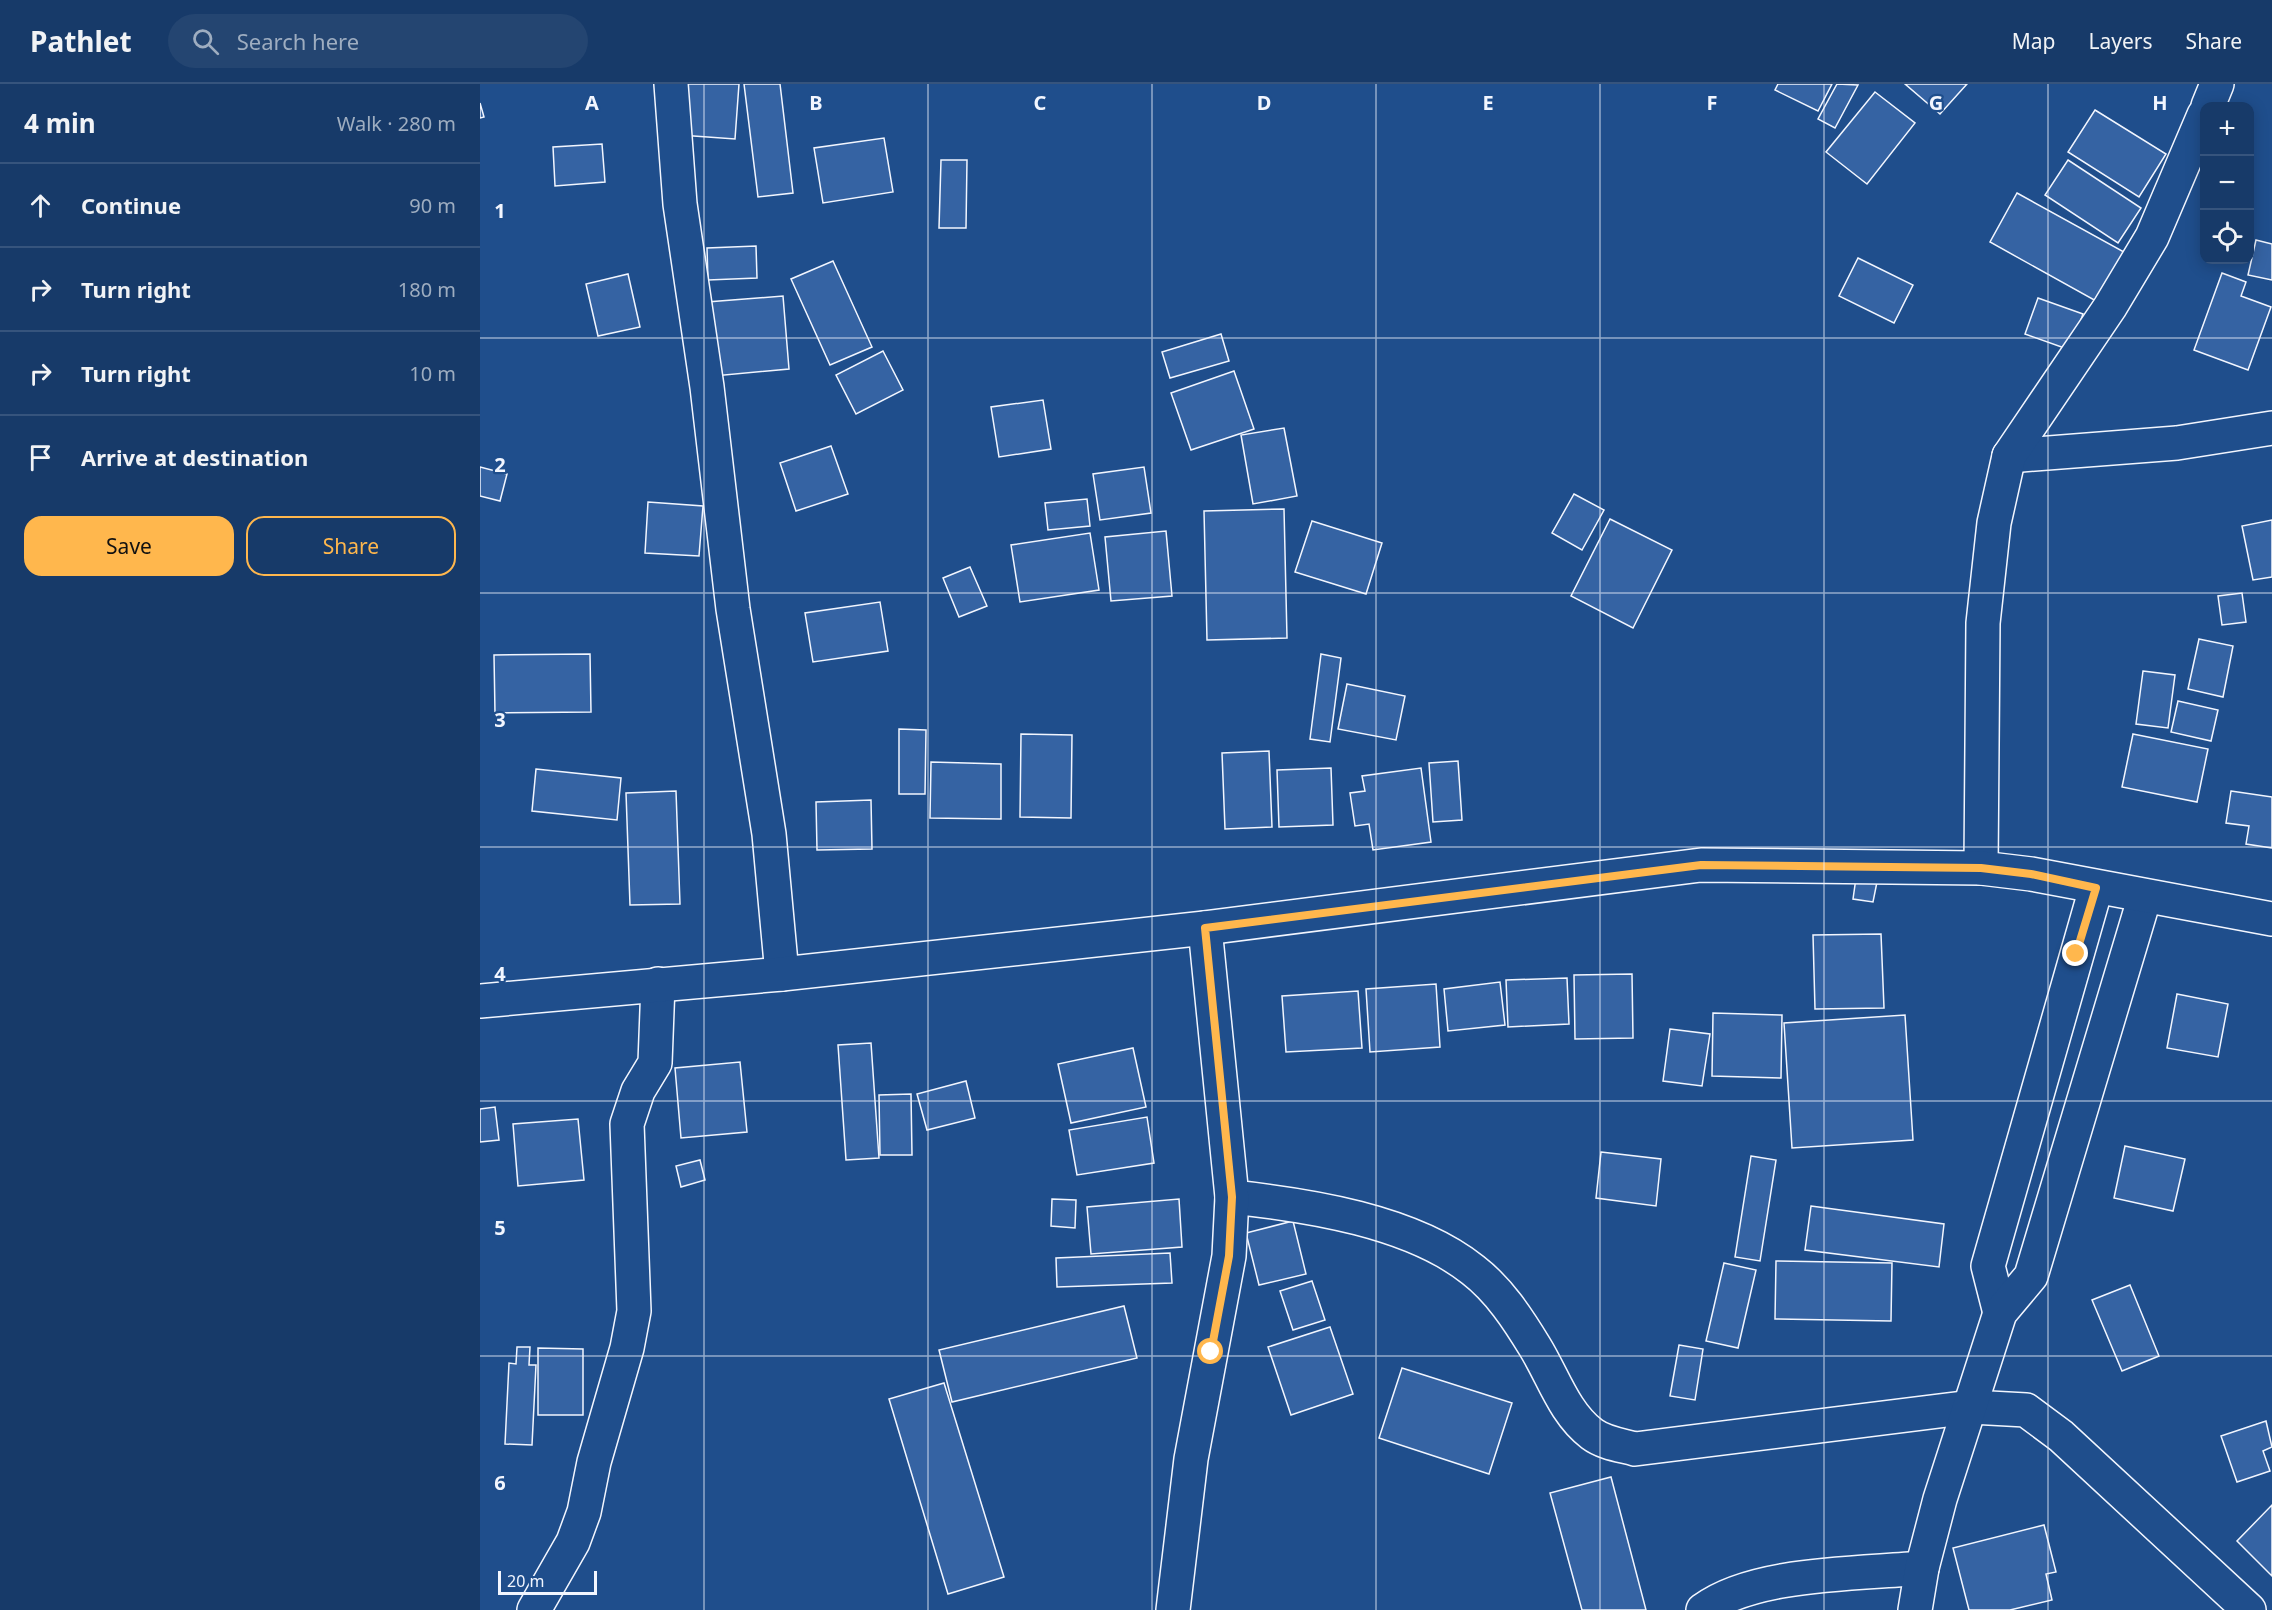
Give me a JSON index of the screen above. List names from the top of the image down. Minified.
{"scale_bar":"20 m","page":{"header":"Pathlet","search":"Search here","nav":["Map","Layers","Share"],"heading":["4 min","Walk · 280 m"],"map_buttons":["+","−"],"list":[["Continue","90 m"],["Turn right","180 m"],["Turn right","10 m"],"Arrive at destination"],"buttons":["Save","Share"],"scale":"20 m"},"grid":{"columns":["A","B","C","D","E","F","G","H"],"rows":["1","2","3","4","5","6"]}}
